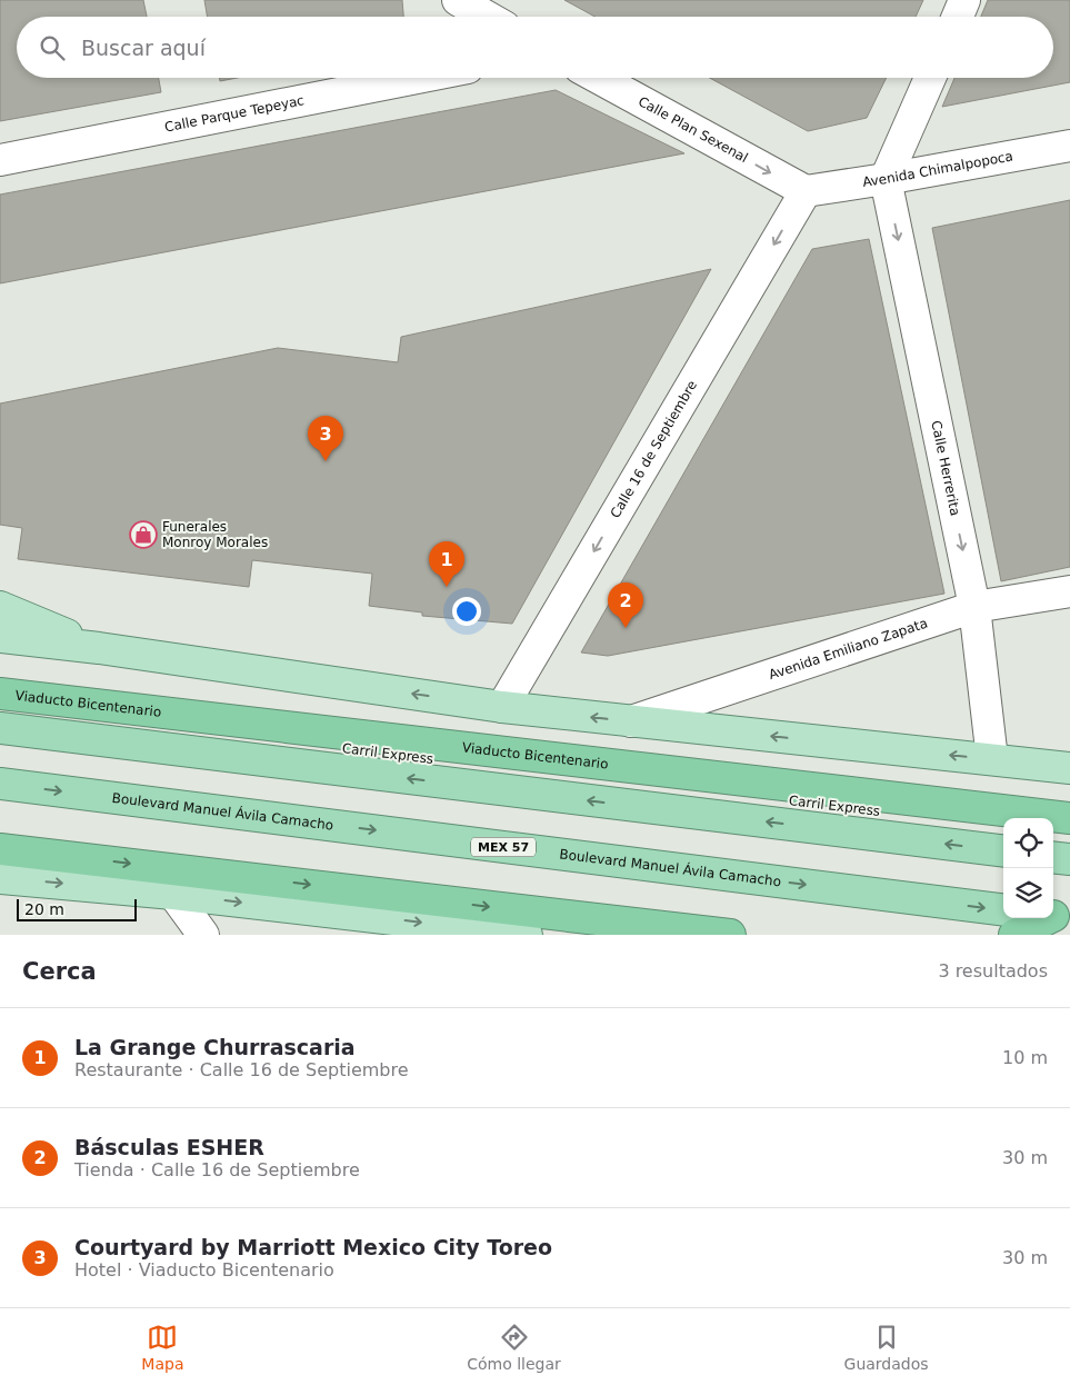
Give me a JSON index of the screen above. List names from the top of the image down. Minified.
{"streets":{"highway":["Viaducto Bicentenario","Carril Express","Boulevard Manuel Ávila Camacho","MEX 57"],"street":["Calle Parque Tepeyac","Calle Plan Sexenal","Avenida Chimalpopoca","Calle 16 de Septiembre","Calle Herrerita","Avenida Emiliano Zapata"]},"crossings":[["Calle Plan Sexenal","Avenida Chimalpopoca"],["Calle Plan Sexenal","Calle 16 de Septiembre"],["Avenida Chimalpopoca","Calle 16 de Septiembre"],["Avenida Chimalpopoca","Calle Herrerita"],["Calle Herrerita","Avenida Emiliano Zapata"]],"one_way":["Calle Plan Sexenal","Calle 16 de Septiembre","Calle Herrerita"],"places":{"shop":["Funerales Monroy Morales"]},"scale_bar":"20 m","page":{"search":"Buscar aquí","pins":["3","1","2"],"scale":"20 m","heading":["Cerca","3 resultados"],"list":[{"mark":"1","name":"La Grange Churrascaria","note":"Restaurante · Calle 16 de Septiembre","value":"10 m"},{"mark":"2","name":"Básculas ESHER","note":"Tienda · Calle 16 de Septiembre","value":"30 m"},{"mark":"3","name":"Courtyard by Marriott Mexico City Toreo","note":"Hotel · Viaducto Bicentenario","value":"30 m"}],"nav":["Mapa","Cómo llegar","Guardados"]}}
